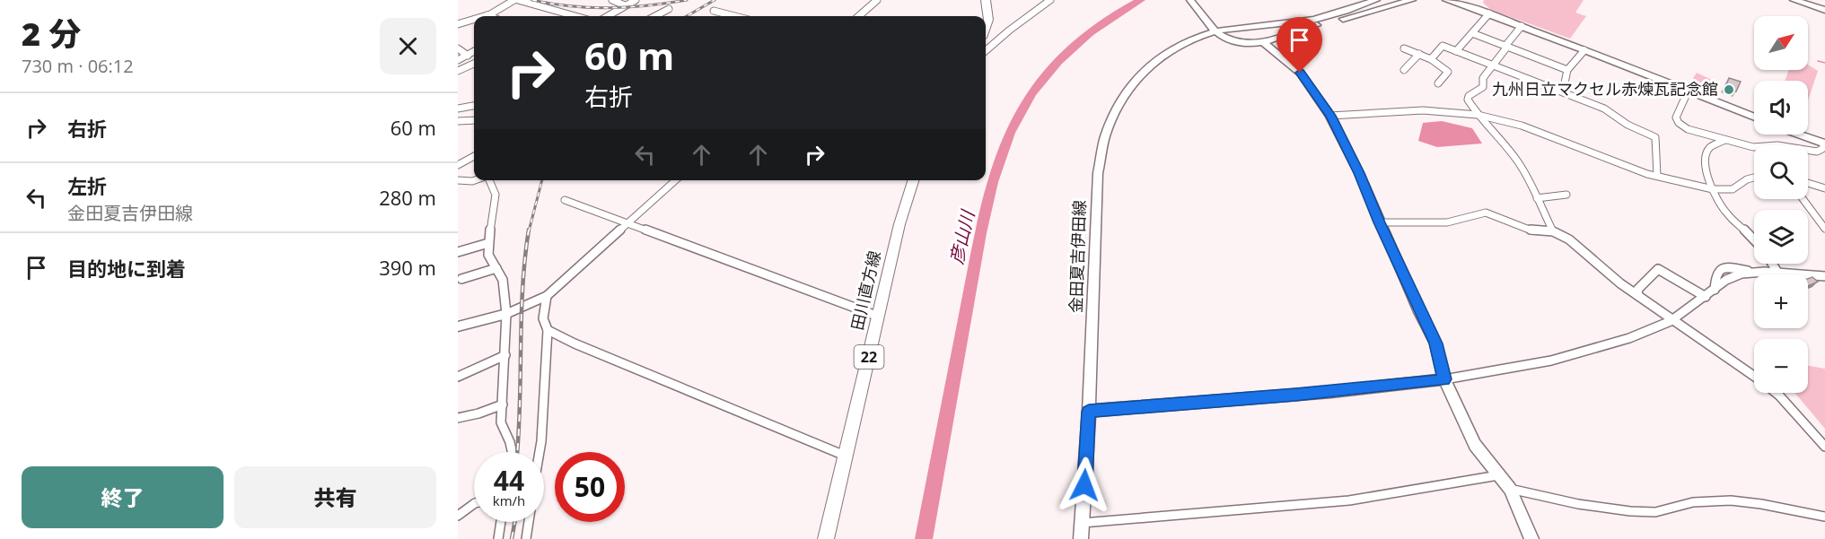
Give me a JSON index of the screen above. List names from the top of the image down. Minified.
{"streets":{"main road":["金田夏吉伊田線","田川直方線","22"]},"water":["彦山川"],"places":["九州日立マクセル赤煉瓦記念館"],"north":"top right","page":{"heading":["2 分","730 m · 06:12"],"map_buttons":["+","−"],"turn":["60 m","右折"],"list":[{"name":"右折","value":"60 m"},{"name":"左折","note":"金田夏吉伊田線","value":"280 m"},{"name":"目的地に到着","value":"390 m"}],"speed":"44 km/h","limit":"50","buttons":["終了","共有"]}}
